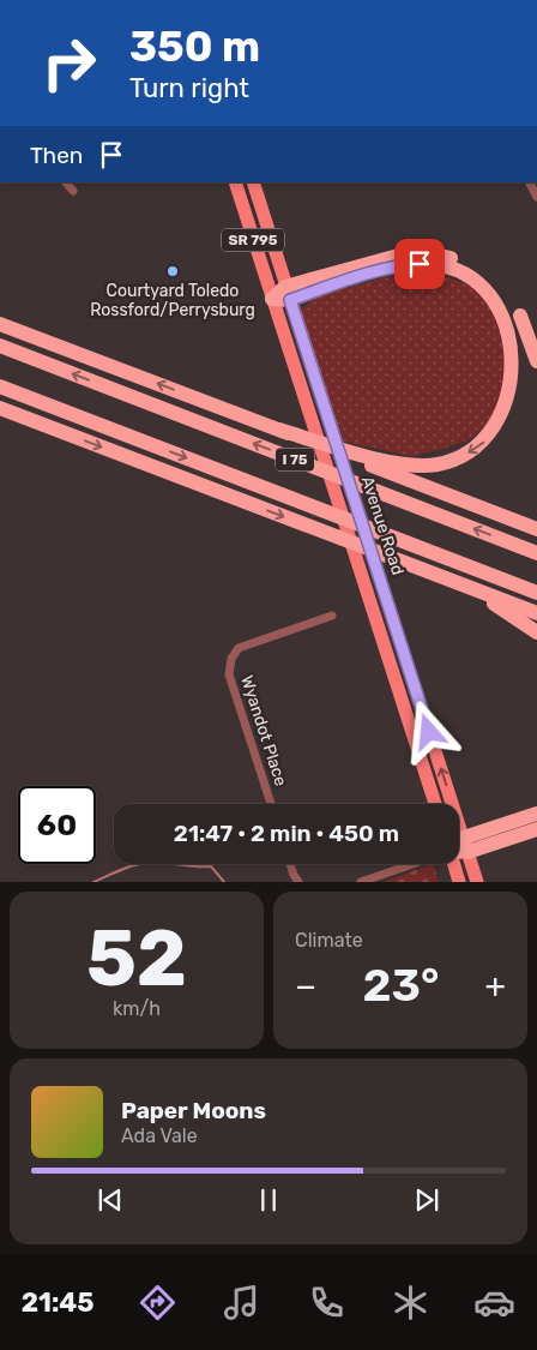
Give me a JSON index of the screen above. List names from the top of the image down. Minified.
{"streets":{"highway":["I 75"],"main road":["SR 795","Avenue Road"],"street":["Wyandot Place"]},"places":["Courtyard Toledo Rossford/Perrysburg"],"page":{"turn":["350 m","Turn right"],"then":"Then","limit":"60","trip":"21:47 · 2 min · 450 m","tile":[["52","km/h"],"Climate"],"heat":["−","23°","+"],"song":["Paper Moons","Ada Vale"],"tabs":"21:45"}}
